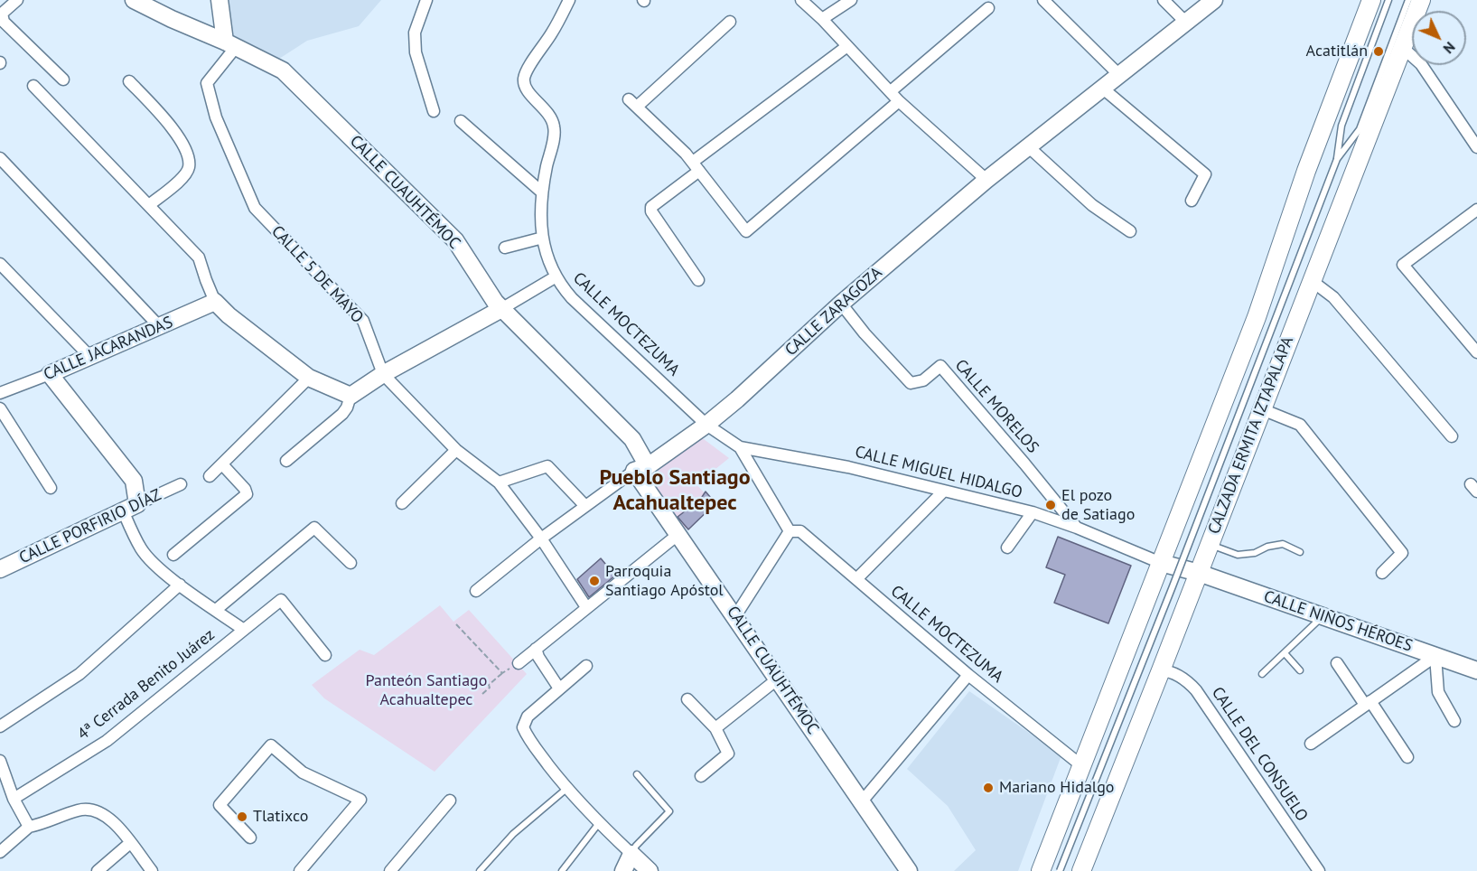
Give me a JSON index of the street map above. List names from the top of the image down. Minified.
{"streets":{"main road":["CALZADA ERMITA IZTAPALAPA"],"street":["CALLE CUAUHTÉMOC","CALLE 5 DE MAYO","CALLE ZARAGOZA","CALLE MOCTEZUMA","CALLE JACARANDAS","CALLE MORELOS","CALLE MIGUEL HIDALGO","CALLE PORFIRIO DÍAZ","CALLE NIÑOS HÉROES","4ª Cerrada Benito Juárez","CALLE DEL CONSUELO"]},"crossings":[["CALLE CUAUHTÉMOC","CALLE 5 DE MAYO"],["CALLE CUAUHTÉMOC","CALLE ZARAGOZA"],["CALLE 5 DE MAYO","CALLE ZARAGOZA"],["CALLE ZARAGOZA","CALLE MOCTEZUMA"],["CALLE ZARAGOZA","CALLE MORELOS"],["CALLE ZARAGOZA","CALLE MIGUEL HIDALGO"],["CALLE MOCTEZUMA","CALLE MIGUEL HIDALGO"],["CALLE MORELOS","CALLE MIGUEL HIDALGO"],["CALZADA ERMITA IZTAPALAPA","CALLE NIÑOS HÉROES"],["CALZADA ERMITA IZTAPALAPA","CALLE DEL CONSUELO"],["CALLE MIGUEL HIDALGO","CALLE NIÑOS HÉROES"]],"districts":["Pueblo Santiago Acahualtepec"],"parks":["Panteón Santiago Acahualtepec"],"places":["Acatitlán","El pozo de Satiago","Parroquia Santiago Apóstol","Mariano Hidalgo","Tlatixco"],"north":"bottom right"}
